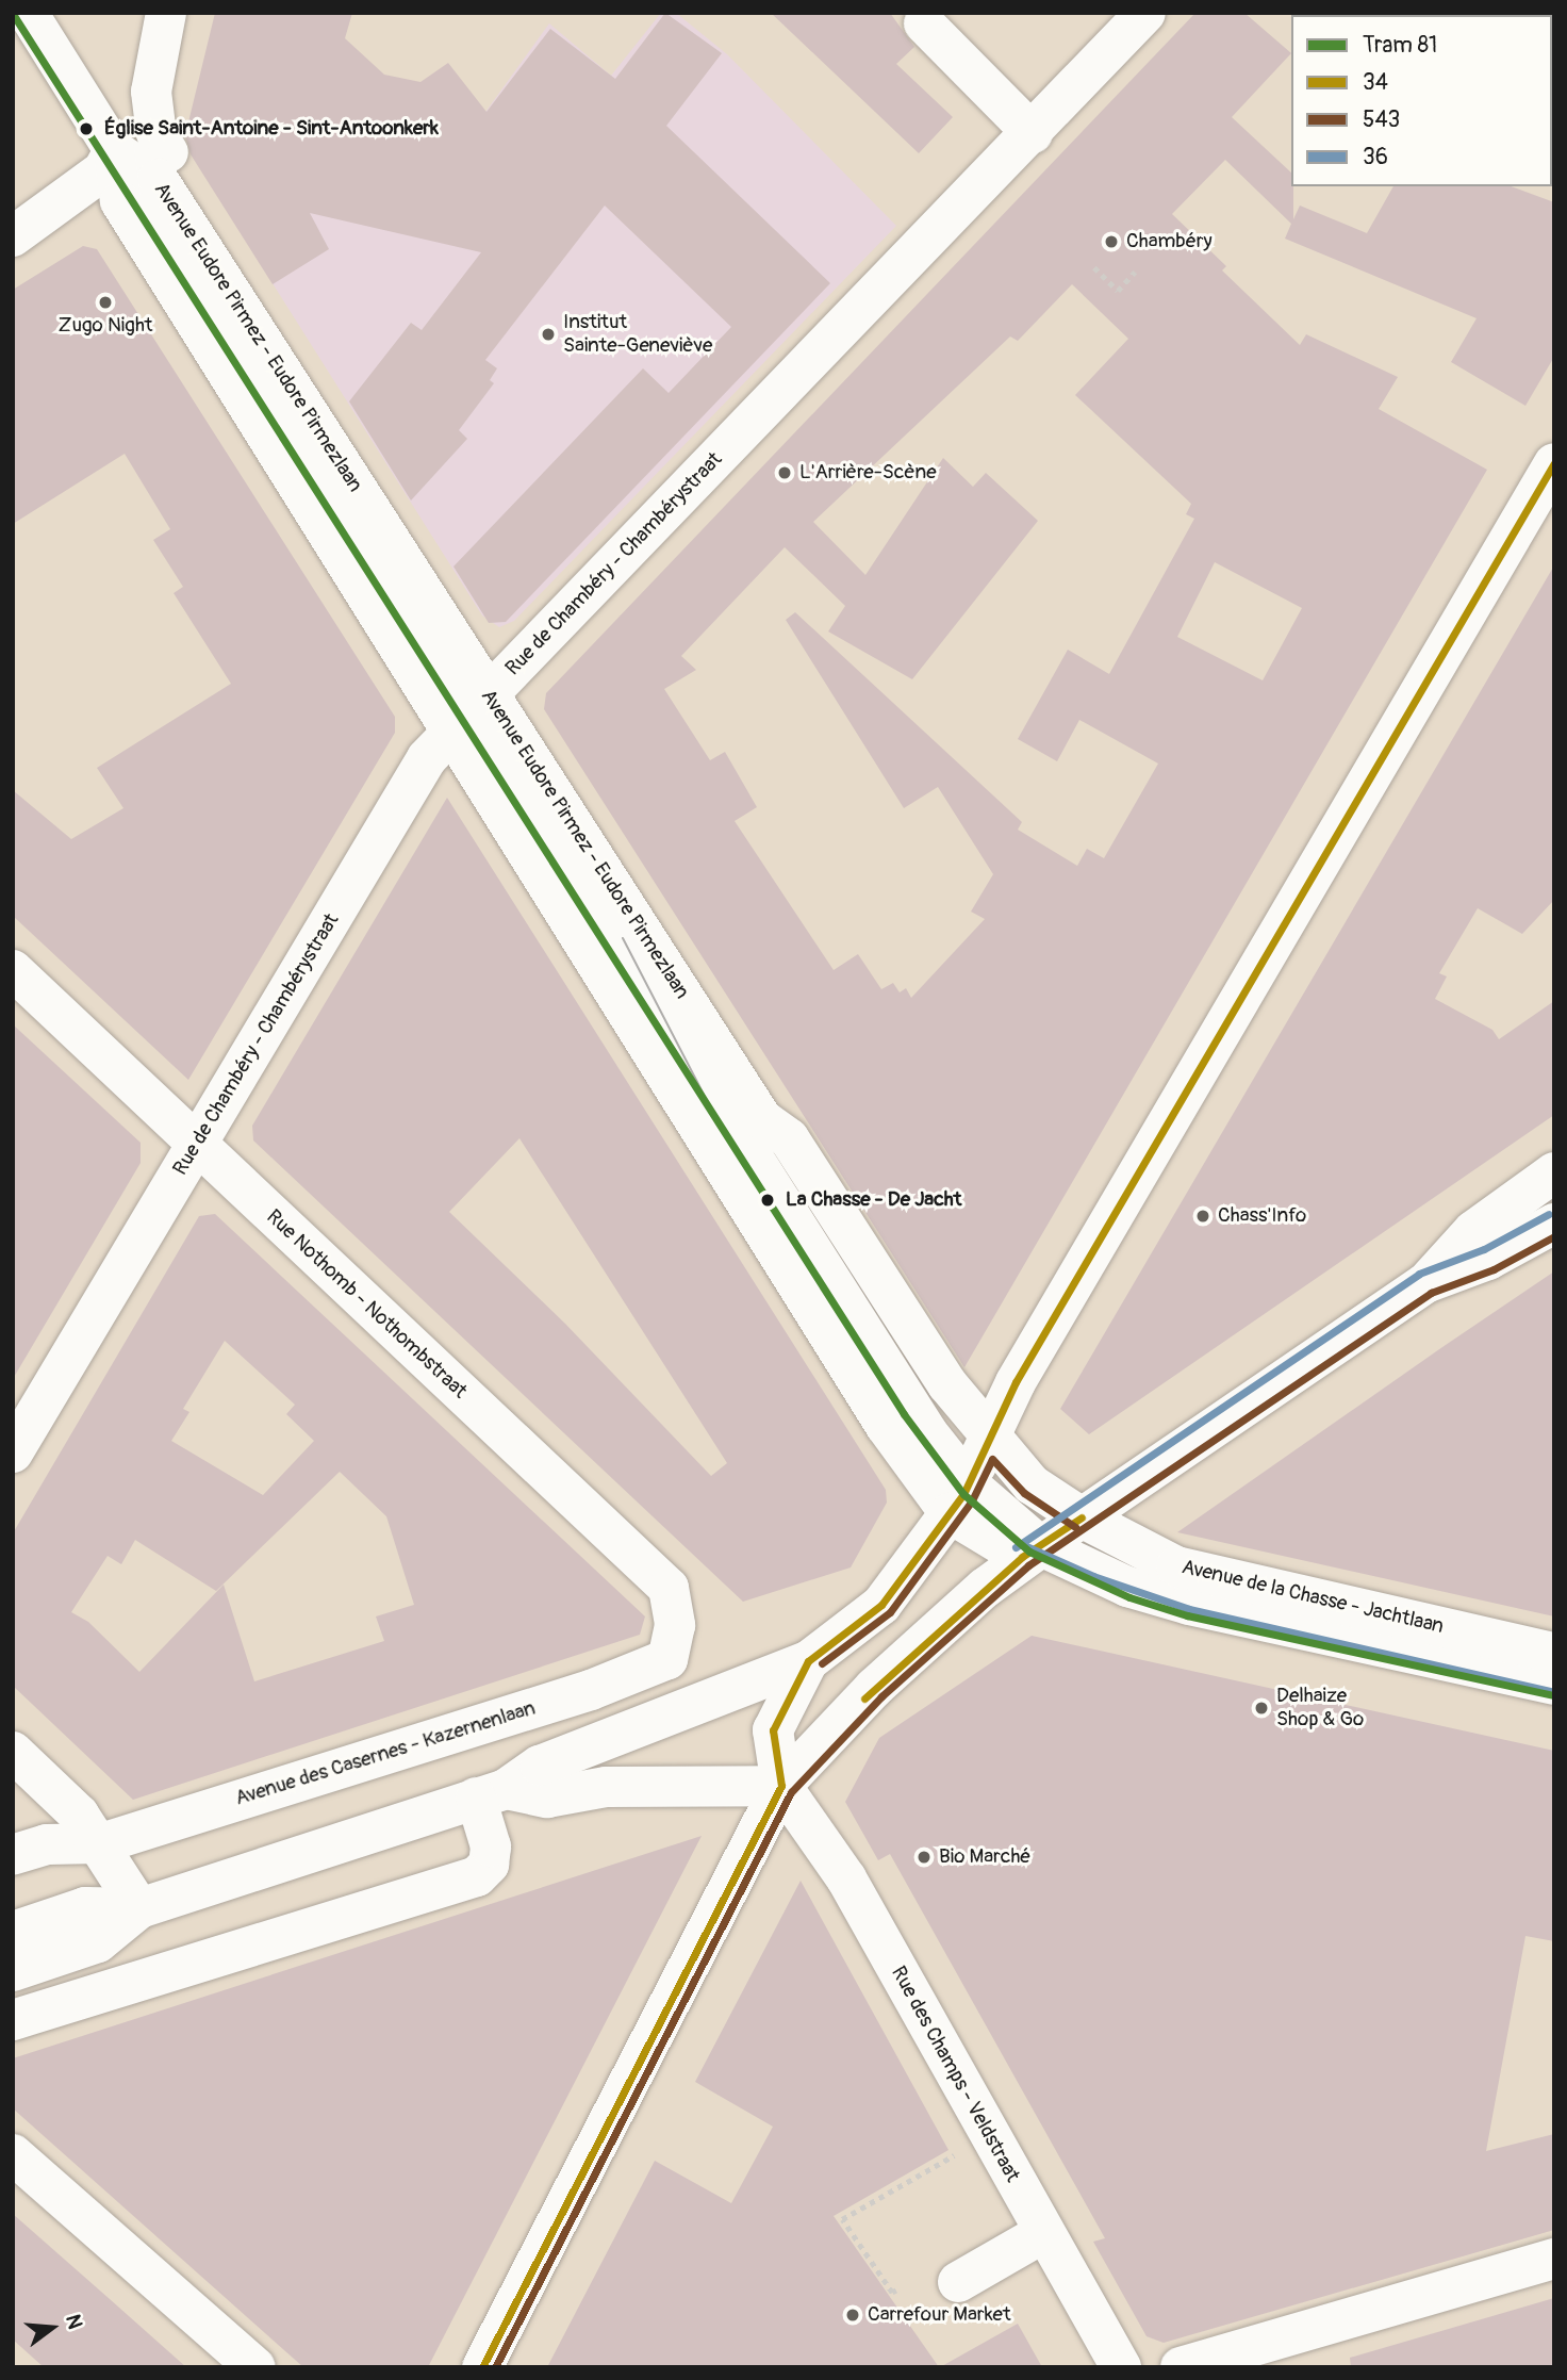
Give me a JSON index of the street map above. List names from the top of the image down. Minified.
{"streets":{"street":["Avenue Eudore Pirmez - Eudore Pirmezlaan","Rue de Chambéry - Chambérystraat","Rue Nothomb - Nothombstraat","Avenue de la Chasse - Jachtlaan","Avenue des Casernes - Kazernenlaan","Rue des Champs - Veldstraat"]},"crossings":[["Avenue Eudore Pirmez - Eudore Pirmezlaan","Rue de Chambéry - Chambérystraat"],["Avenue Eudore Pirmez - Eudore Pirmezlaan","Avenue de la Chasse - Jachtlaan"],["Rue de Chambéry - Chambérystraat","Rue Nothomb - Nothombstraat"],["Rue Nothomb - Nothombstraat","Avenue des Casernes - Kazernenlaan"]],"places":["Église Saint-Antoine - Sint-Antoonkerk","Chambéry","Zugo Night","Institut Sainte-Geneviève","L'Arrière-Scène","La Chasse - De Jacht","Chass'Info","Delhaize Shop & Go","Bio Marché","Carrefour Market"],"lines":["tram line 81","transit line 34","transit line 36","transit line 543"],"legend":["Tram 81","34","543","36"],"north":"right"}
